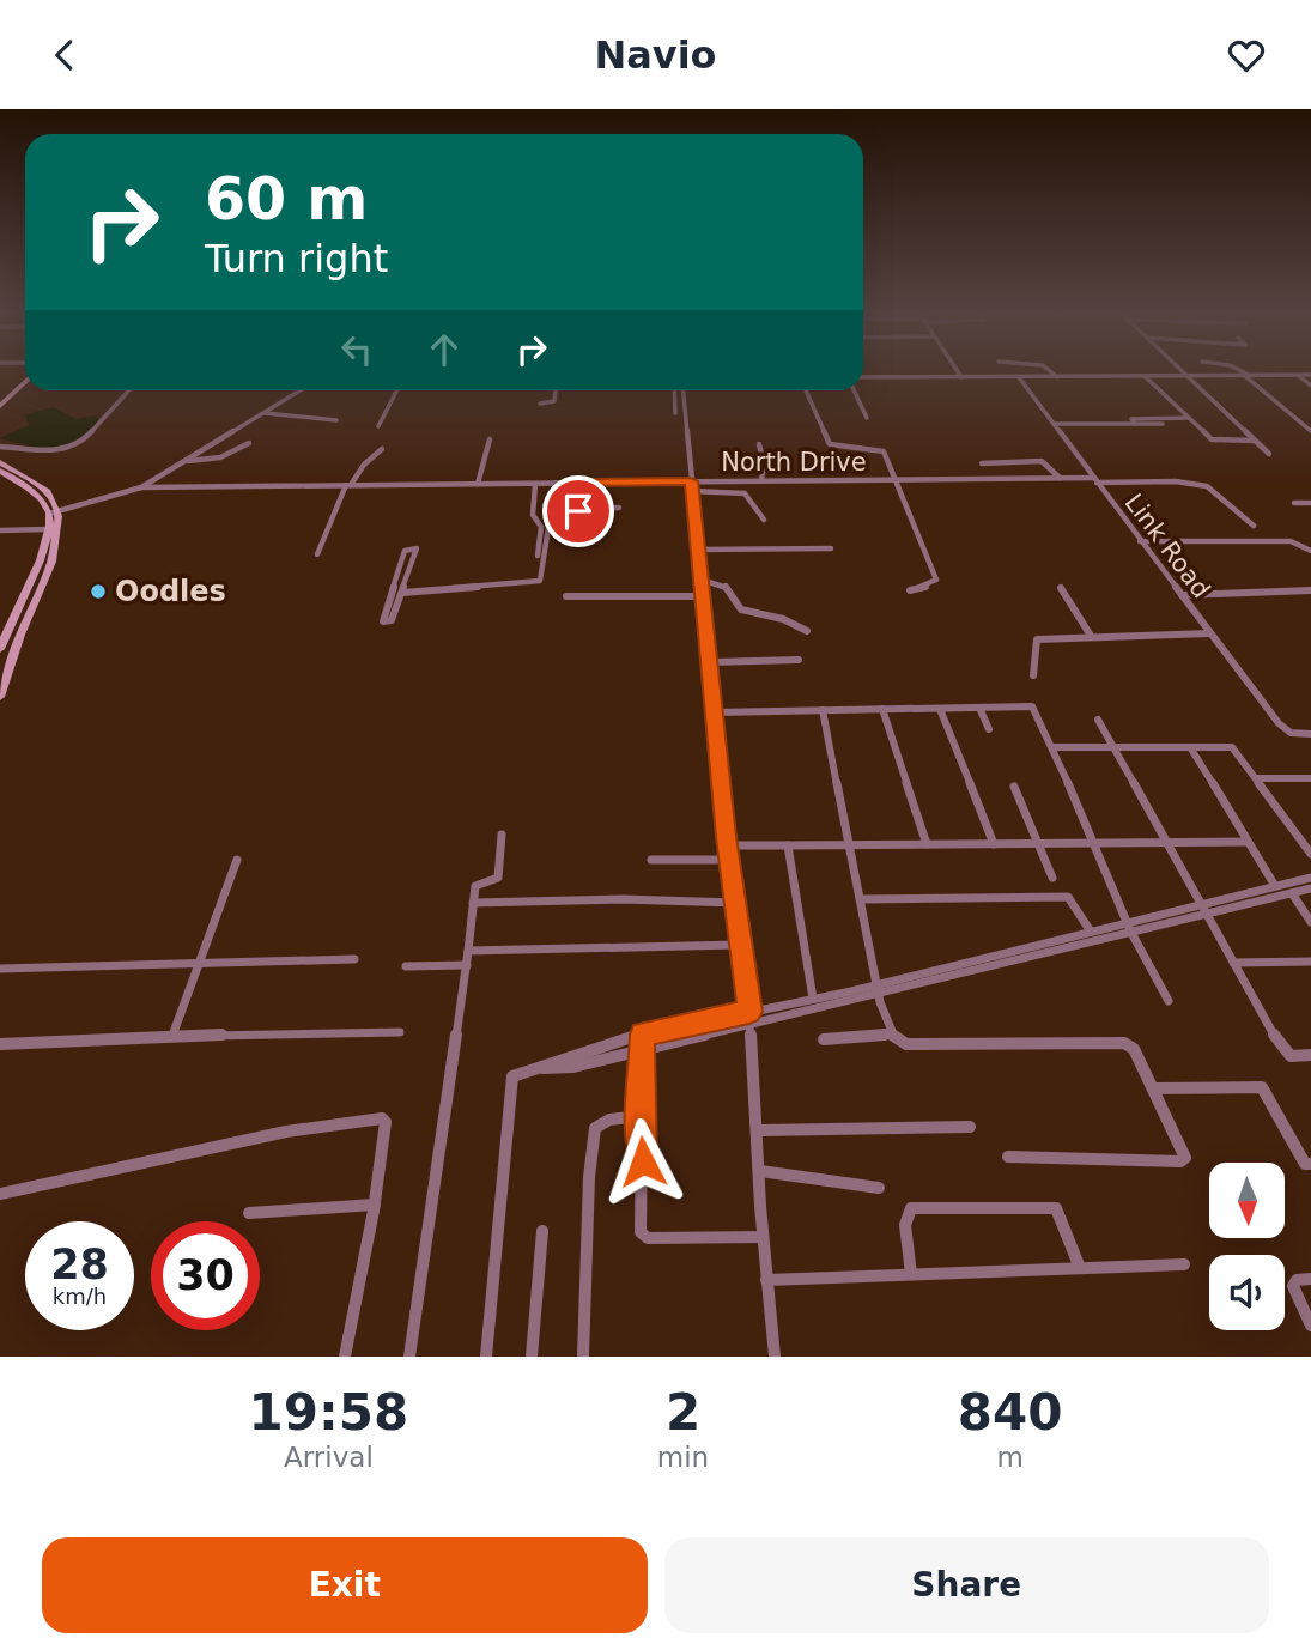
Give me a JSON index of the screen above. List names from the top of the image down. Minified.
{"streets":{"street":["North Drive","Link Road"]},"crossings":[["North Drive","Link Road"]],"places":["Oodles"],"north":"bottom","page":{"header":"Navio","turn":["60 m","Turn right"],"speed":"28 km/h","limit":"30","eta":["19:58","Arrival","2","min","840","m"],"buttons":["Exit","Share"]}}
